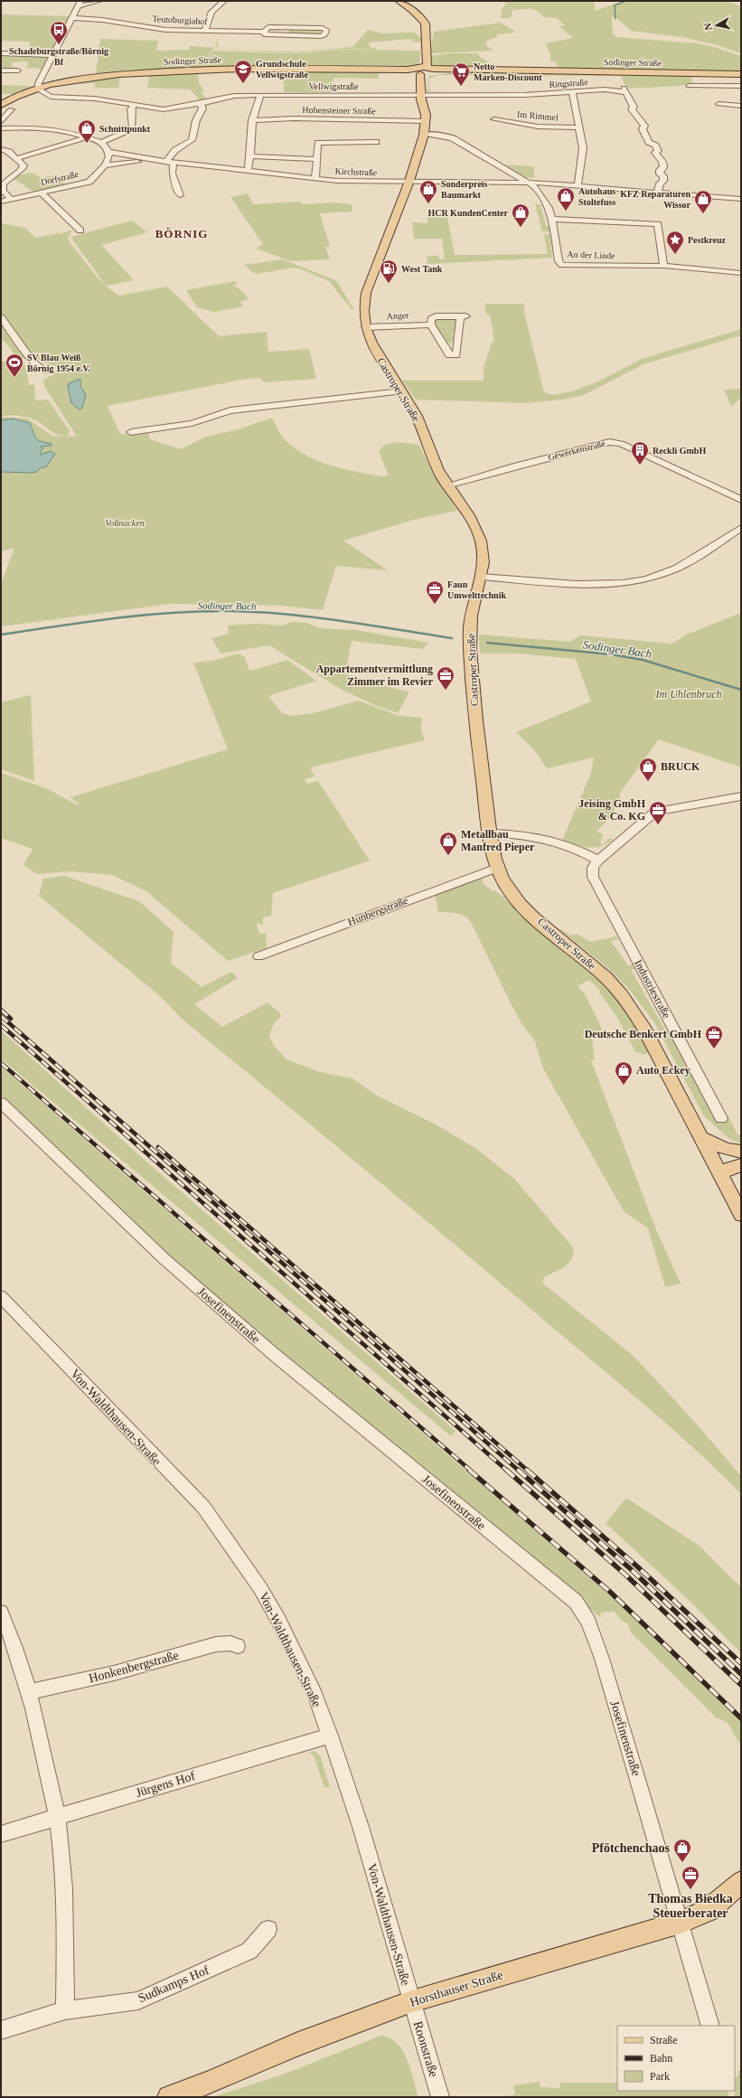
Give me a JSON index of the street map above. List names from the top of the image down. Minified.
{"streets":{"main road":["Sodinger Straße","Castroper Straße","Horsthauser Straße"],"street":["Teutoburgiahof","Ringstraße","Vellwigstraße","Hohensteiner Straße","Im Rimmel","Kirchstraße","Dorfstraße","An der Linde","Anger","Gewerkenstraße","Hunbergstraße","Industriestraße","Josefinenstraße","Von-Waldthausen-Straße","Honkenbergstraße","Jürgens Hof","Sudkamps Hof","Roonstraße"]},"crossings":[["Sodinger Straße","Vellwigstraße"],["Sodinger Straße","Castroper Straße"],["Ringstraße","Vellwigstraße"],["Ringstraße","Kirchstraße"],["Ringstraße","Castroper Straße"],["Vellwigstraße","Castroper Straße"],["Hohensteiner Straße","Castroper Straße"],["Kirchstraße","Dorfstraße"],["Kirchstraße","An der Linde"],["Kirchstraße","Castroper Straße"],["An der Linde","Castroper Straße"],["Anger","Castroper Straße"],["Castroper Straße","Gewerkenstraße"],["Castroper Straße","Hunbergstraße"],["Josefinenstraße","Horsthauser Straße"],["Von-Waldthausen-Straße","Jürgens Hof"],["Von-Waldthausen-Straße","Horsthauser Straße"],["Von-Waldthausen-Straße","Roonstraße"],["Horsthauser Straße","Roonstraße"]],"districts":["BÖRNIG"],"water":["Sodinger Bach"],"parks":["Voßnacken","Im Uhlenbruch"],"places":{"bus stop":["Schadeburgstraße/Börnig Bf"],"school or university":["Grundschule Vellwigstraße"],"supermarket":["Netto Marken-Discount"],"shop":["Schnittpunkt","Sonderpreis Baumarkt","Autohaus Stoltefuss","KFZ Reparaturen Wissor","HCR KundenCenter","BRUCK","Metallbau Manfred Pieper","Auto Eckey","Pfötchenchaos"],"place":["Pestkreuz"],"fuel station":["West Tank"],"sports":["SV Blau Weiß Börnig 1954 e.V."],"building":["Reckli GmbH"],"office":["Faun Umwelttechnik","Appartementvermittlung Zimmer im Revier","Jeising GmbH & Co. KG","Deutsche Benkert GmbH","Thomas Biedka Steuerberater"]},"legend":["Straße","Bahn","Park"],"north":"left"}
